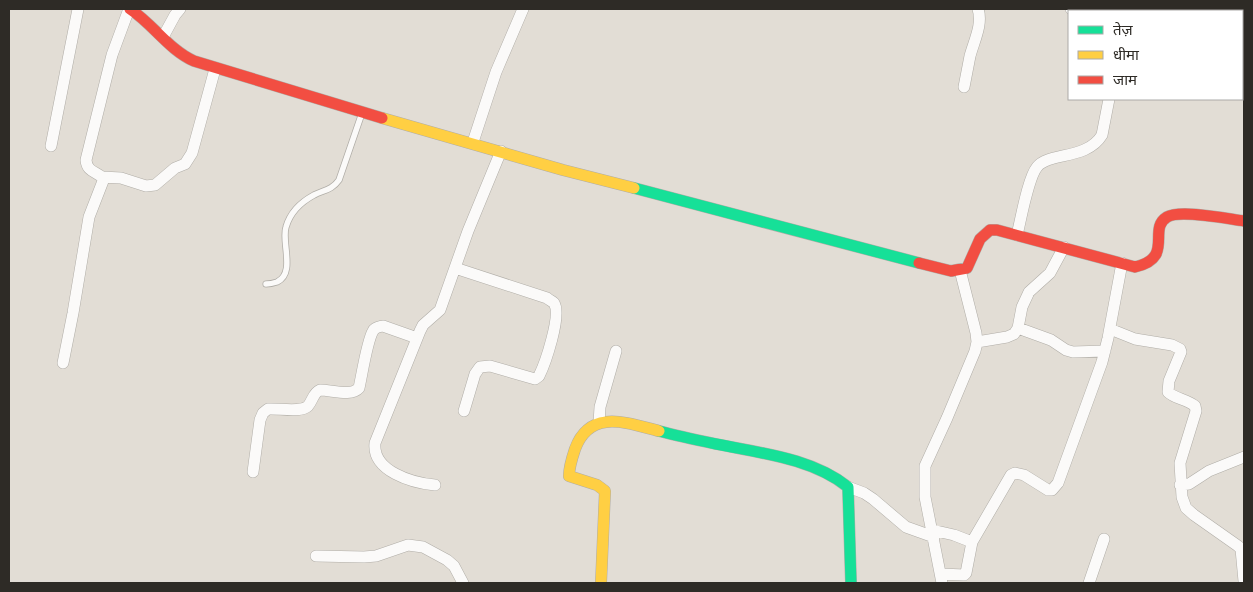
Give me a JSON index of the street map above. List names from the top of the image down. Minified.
{"legend":["तेज़","धीमा","जाम"]}
